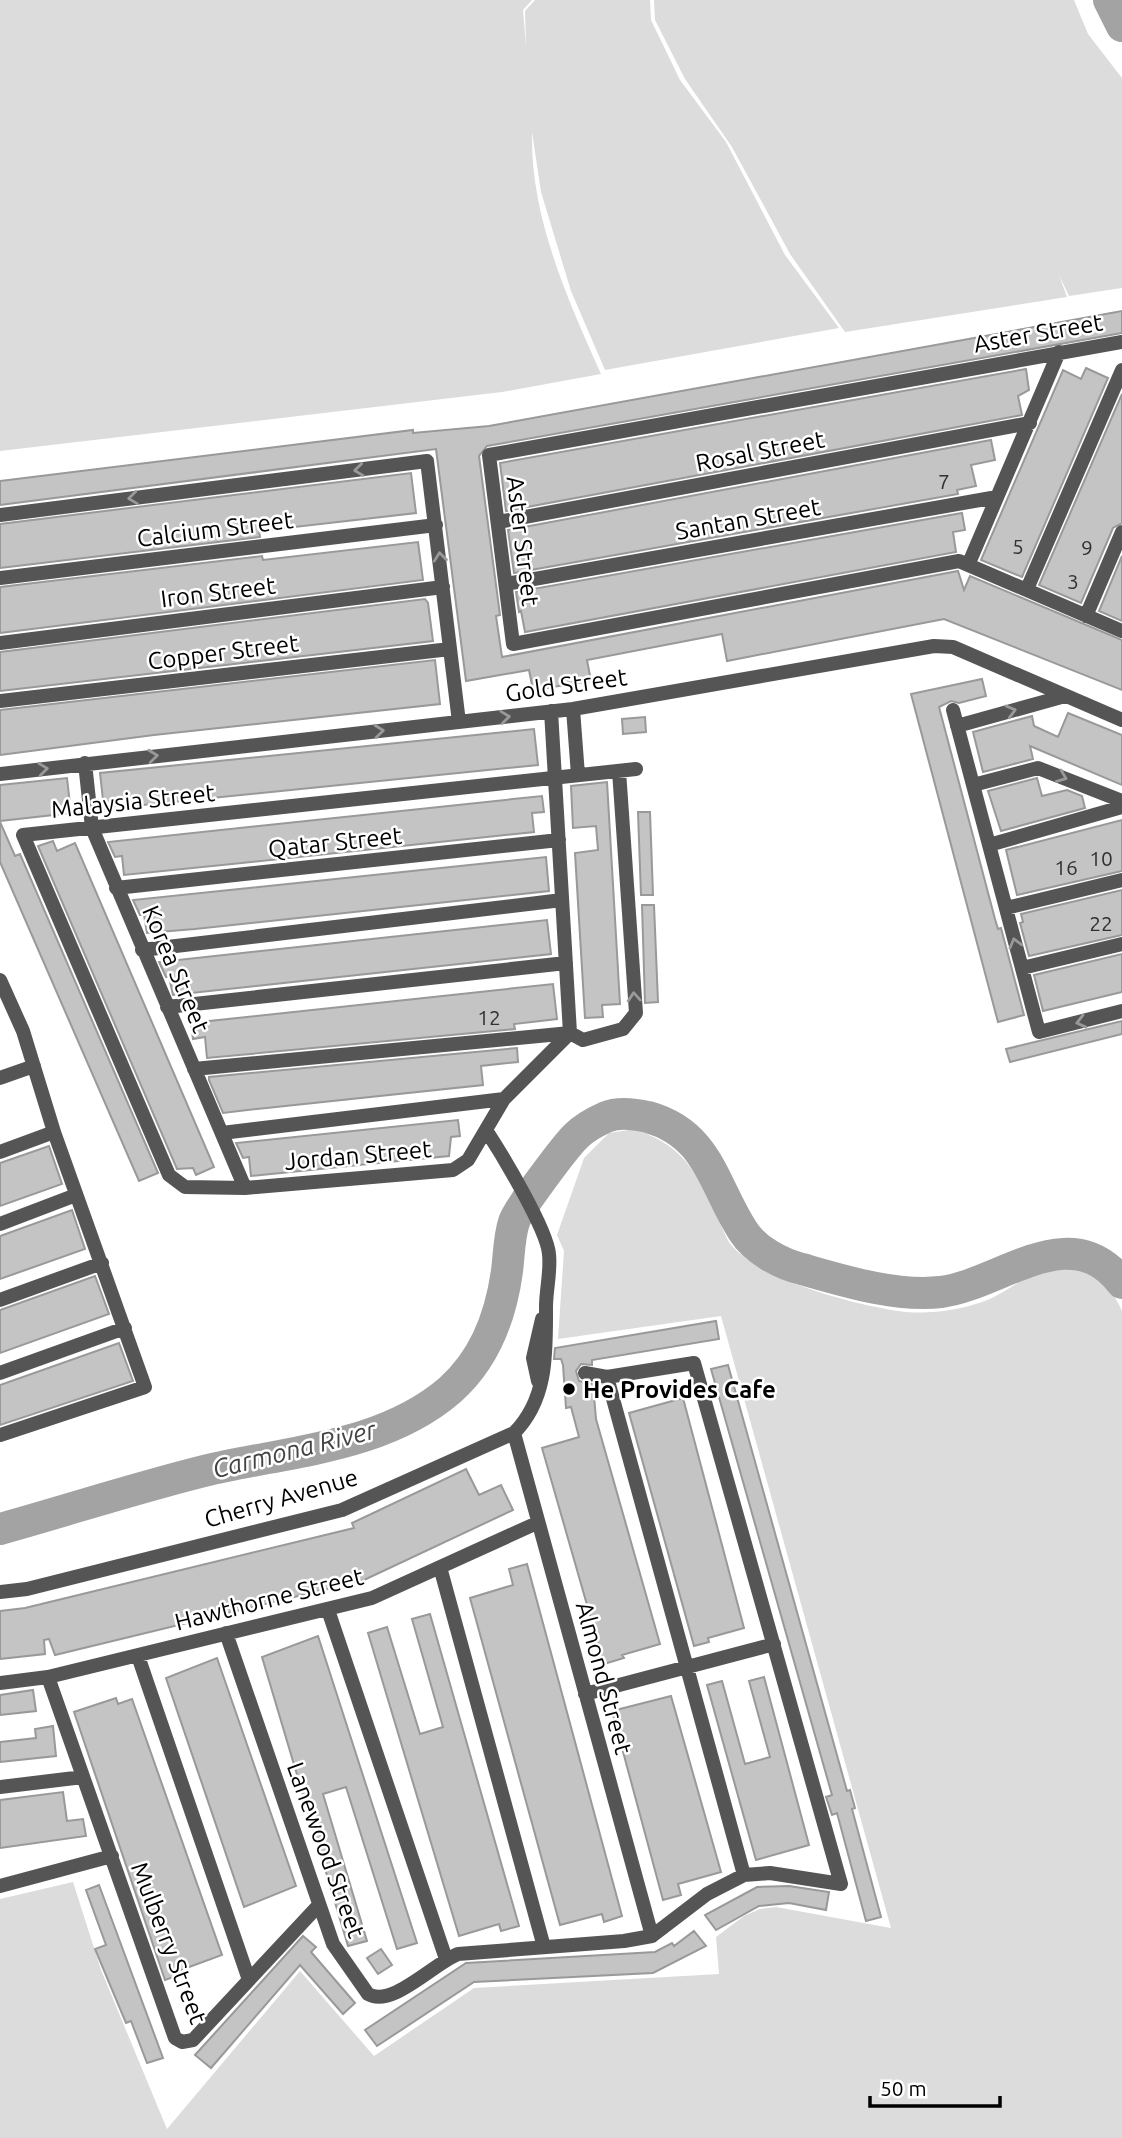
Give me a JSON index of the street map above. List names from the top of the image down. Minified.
{"streets":{"street":["Aster Street","Rosal Street","Santan Street","Calcium Street","Iron Street","Copper Street","Gold Street","Malaysia Street","Qatar Street","Korea Street","Jordan Street","Cherry Avenue","Hawthorne Street","Almond Street","Lanewood Street","Mulberry Street"]},"crossings":[["Aster Street","Rosal Street"],["Aster Street","Santan Street"],["Gold Street","Korea Street"],["Malaysia Street","Korea Street"],["Malaysia Street","Jordan Street"],["Qatar Street","Korea Street"],["Korea Street","Jordan Street"],["Cherry Avenue","Almond Street"],["Hawthorne Street","Almond Street"],["Hawthorne Street","Lanewood Street"],["Hawthorne Street","Mulberry Street"],["Almond Street","Lanewood Street"],["Lanewood Street","Mulberry Street"]],"one_way":["Gold Street"],"water":["Carmona River"],"places":["He Provides Cafe"],"house_numbers":["7","5","9","3","10","16","22","12"],"scale_bar":"50 m"}
